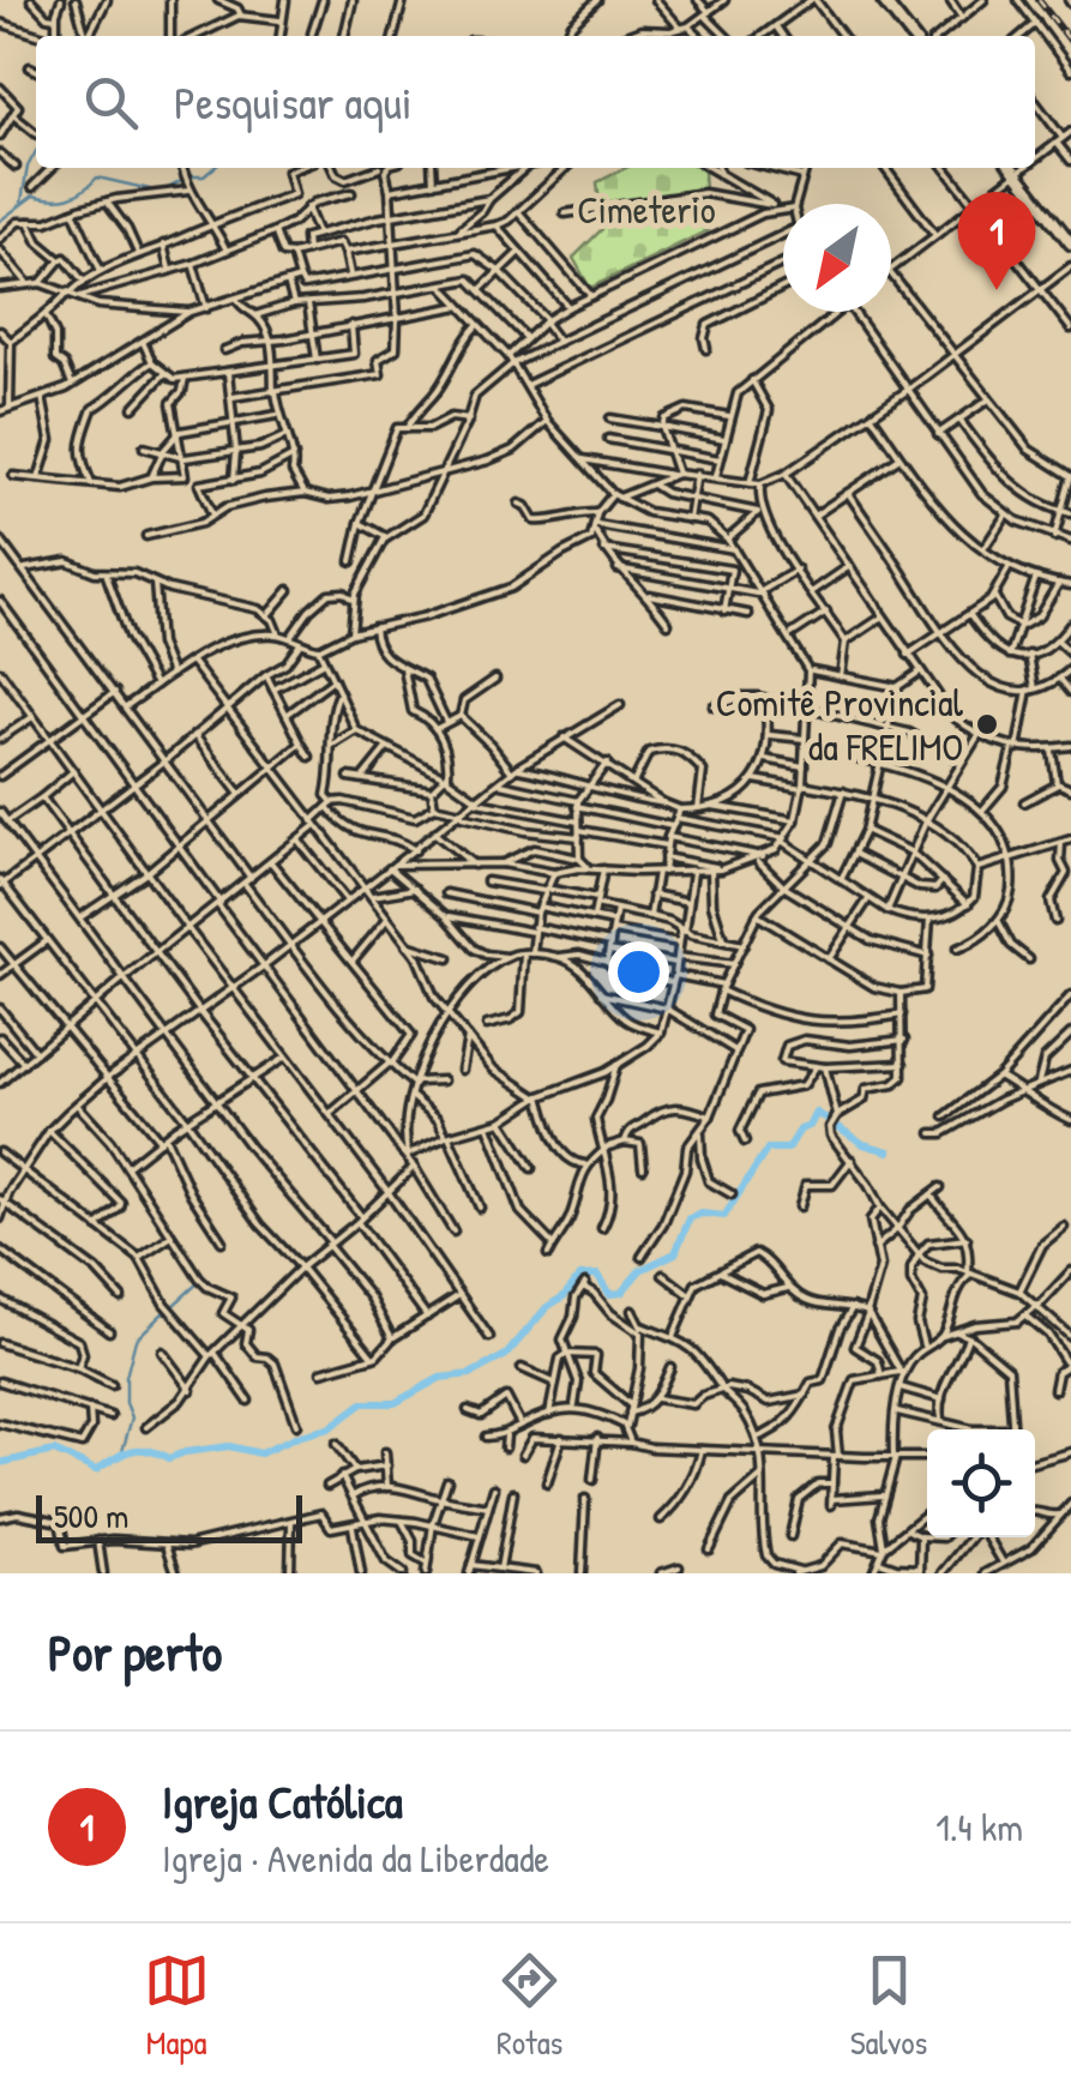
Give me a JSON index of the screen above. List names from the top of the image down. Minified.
{"parks":["Cimeterio"],"places":["Comitê Provincial da FRELIMO"],"scale_bar":"500 m","north":"bottom left","page":{"search":"Pesquisar aqui","pins":"1","scale":"500 m","heading":"Por perto","list":[{"mark":"1","name":"Igreja Católica","note":"Igreja · Avenida da Liberdade","value":"1.4 km"}],"nav":["Mapa","Rotas","Salvos"]}}
